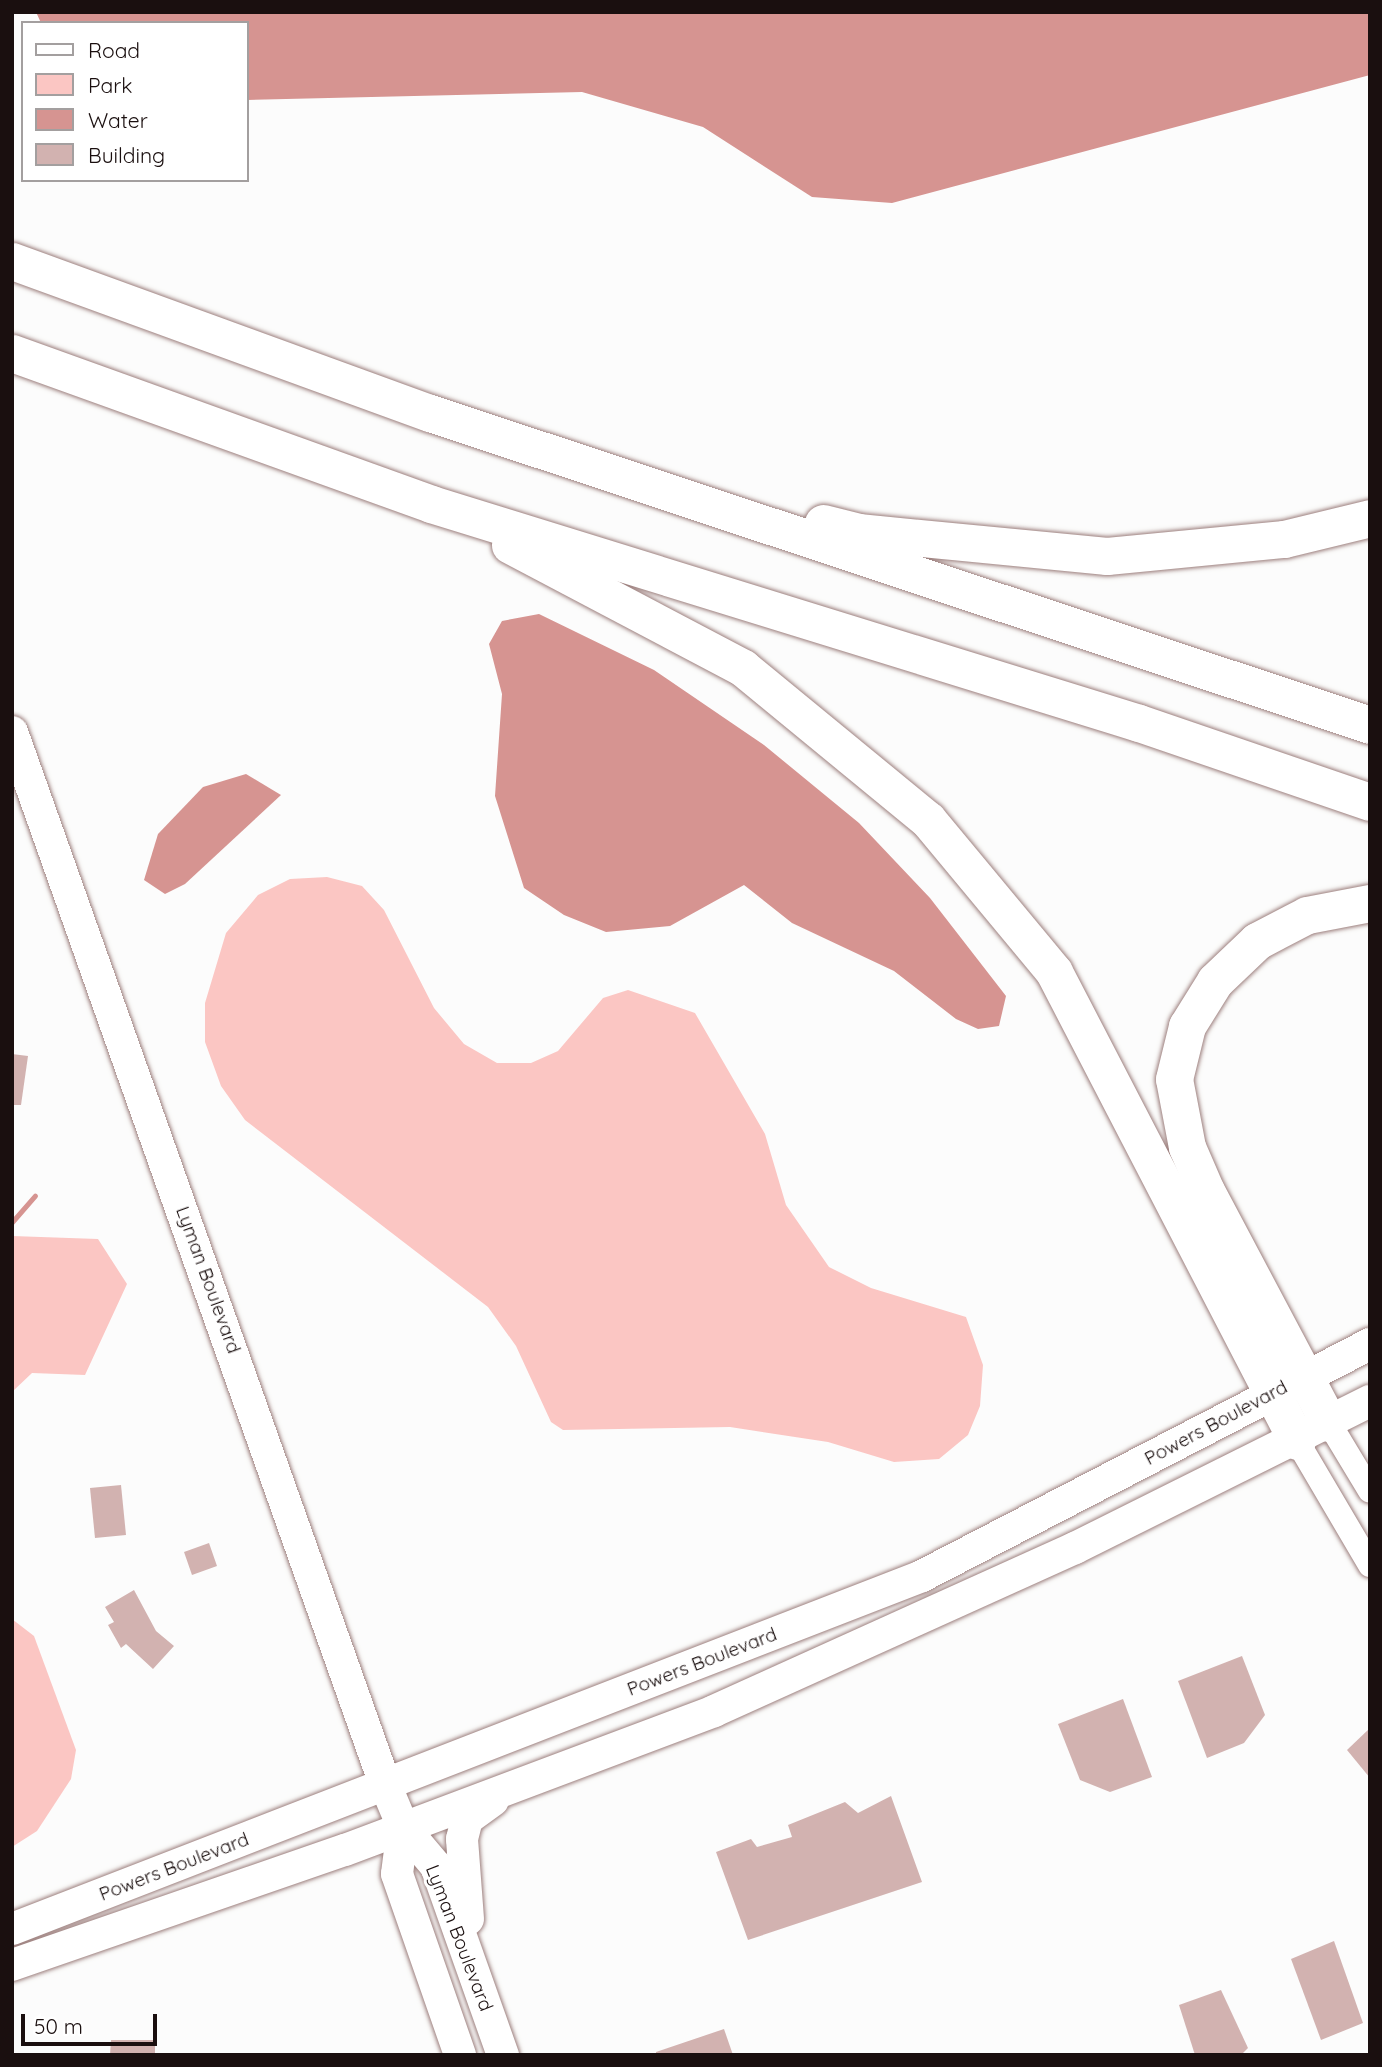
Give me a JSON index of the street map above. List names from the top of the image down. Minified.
{"streets":{"main road":["Lyman Boulevard","Powers Boulevard"]},"crossings":[["Lyman Boulevard","Powers Boulevard"]],"legend":["Road","Park","Water","Building"],"scale_bar":"50 m"}
